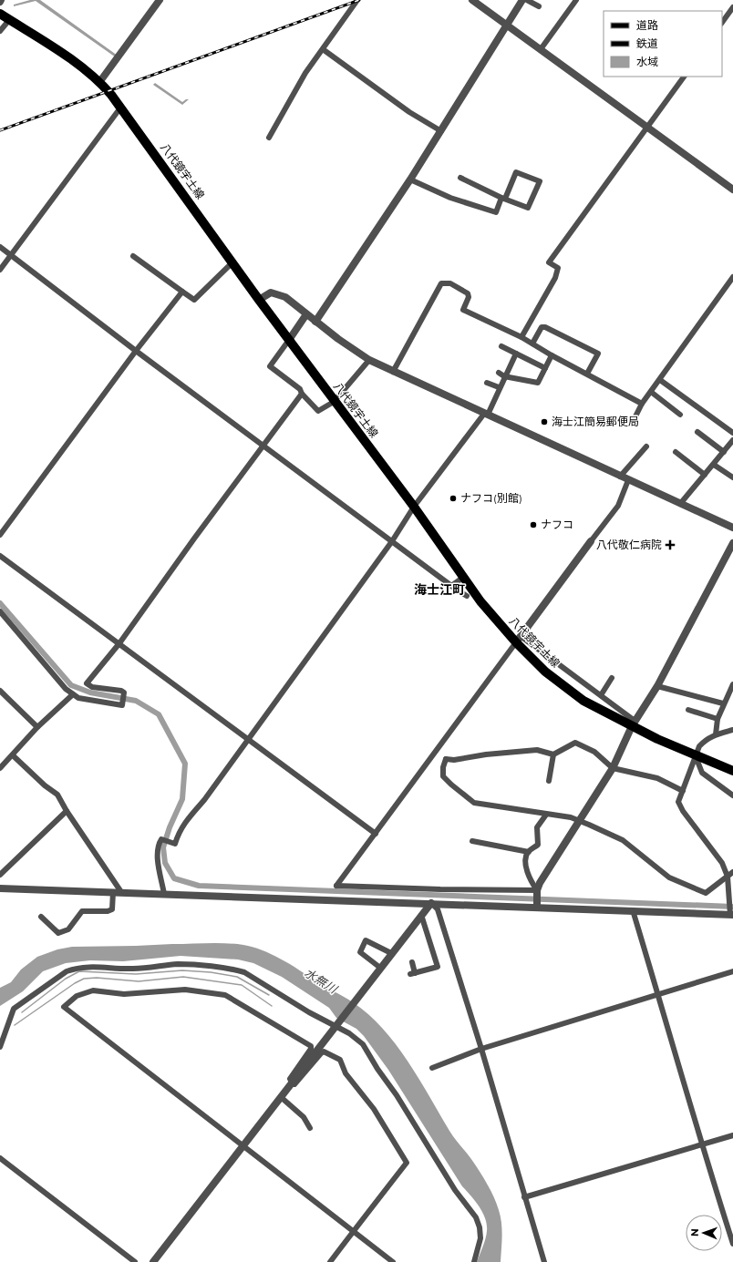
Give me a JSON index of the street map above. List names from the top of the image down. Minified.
{"streets":{"main road":["八代鏡宇土線"]},"districts":["海士江町"],"water":["水無川"],"places":{"other":["海士江簡易郵便局","ナフコ(別館)","ナフコ"],"health":["八代敬仁病院"]},"legend":["道路","鉄道","水域"],"north":"left"}
